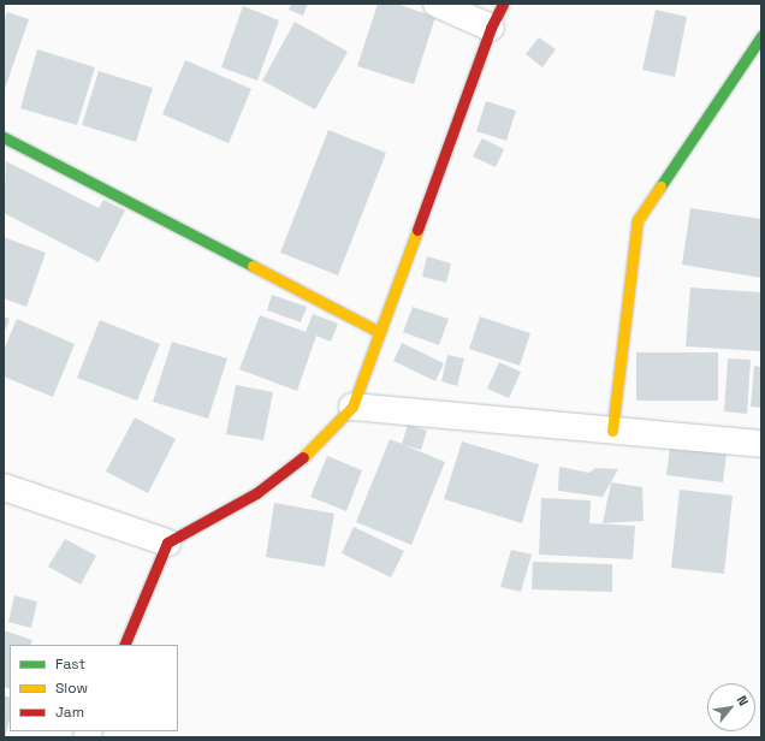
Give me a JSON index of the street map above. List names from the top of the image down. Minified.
{"legend":["Fast","Slow","Jam"],"north":"top right"}
